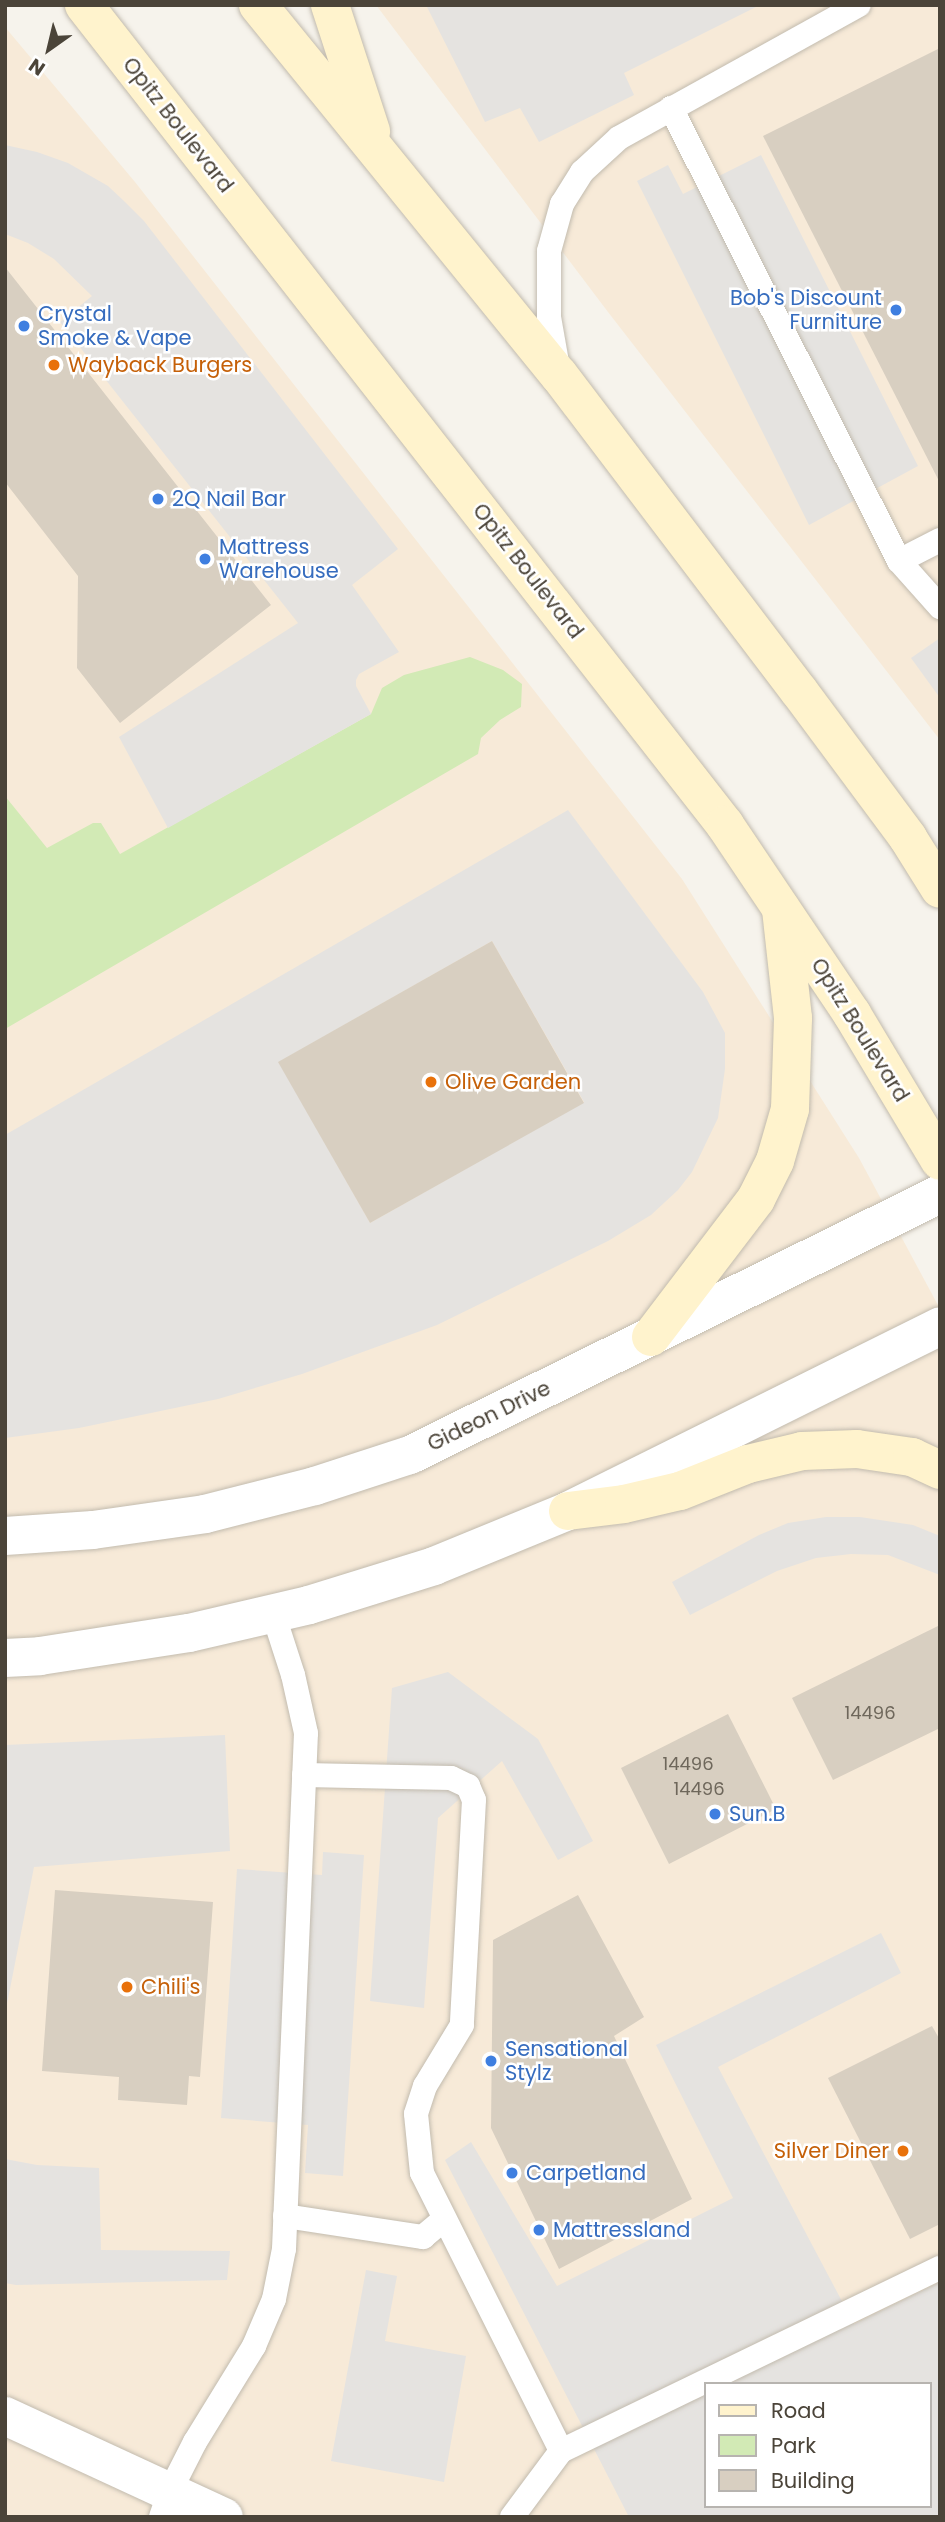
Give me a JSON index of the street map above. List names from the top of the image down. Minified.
{"streets":{"main road":["Opitz Boulevard"],"street":["Gideon Drive"]},"places":["Bob's Discount Furniture","Crystal Smoke & Vape","Wayback Burgers","2Q Nail Bar","Mattress Warehouse","Olive Garden","Sun.B","Chili's","Sensational Stylz","Silver Diner","Carpetland","Mattressland"],"house_numbers":["14496","14496","14496"],"legend":["Road","Park","Building"],"north":"bottom left"}
